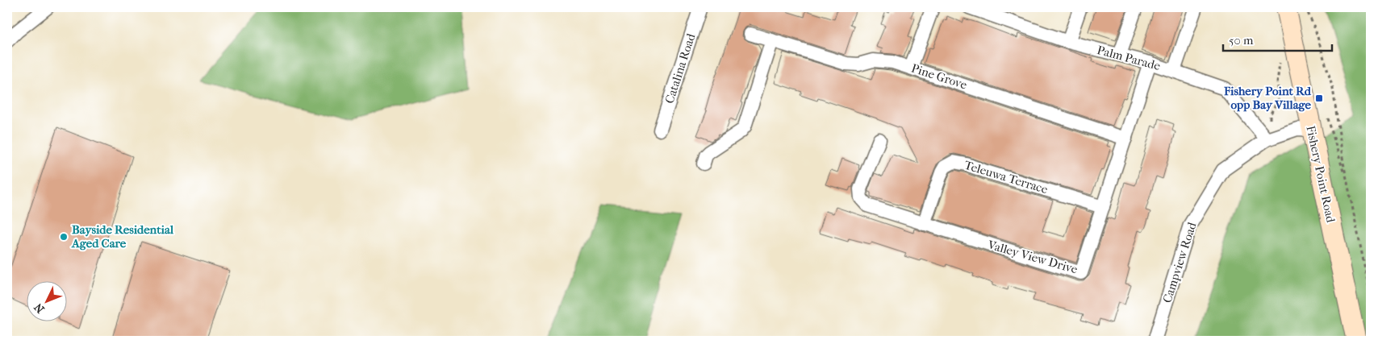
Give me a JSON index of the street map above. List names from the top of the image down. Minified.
{"streets":{"main road":["Fishery Point Road"],"street":["Palm Parade","Catalina Road","Pine Grove","Teleuwa Terrace","Valley View Drive","Campview Road"]},"crossings":[["Palm Parade","Valley View Drive"],["Palm Parade","Campview Road"],["Pine Grove","Valley View Drive"],["Fishery Point Road","Campview Road"],["Teleuwa Terrace","Valley View Drive"]],"places":{"transit":["Fishery Point Rd opp Bay Village"],"other":["Bayside Residential Aged Care"]},"scale_bar":"50 m","north":"bottom left"}
